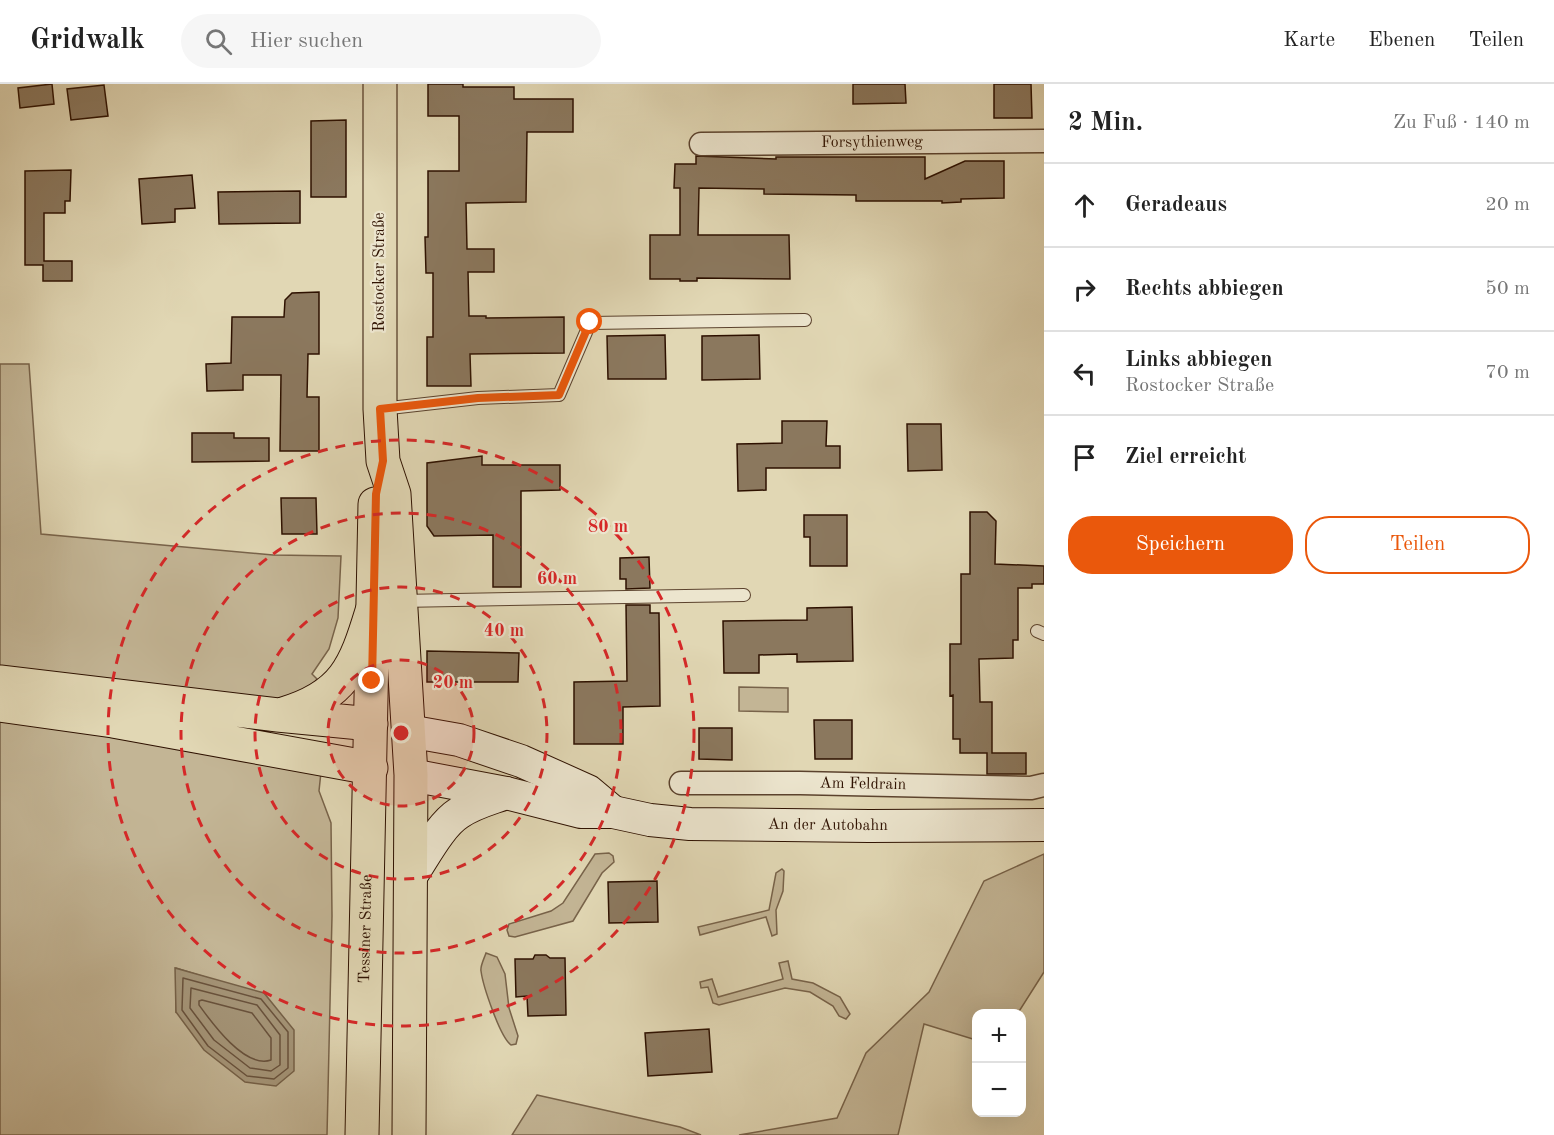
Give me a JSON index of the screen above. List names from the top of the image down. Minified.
{"streets":{"main road":["Rostocker Straße","Tessiner Straße"],"street":["Forsythienweg","Am Feldrain","An der Autobahn"]},"crossings":[["Rostocker Straße","An der Autobahn"],["Rostocker Straße","Tessiner Straße"]],"page":{"header":"Gridwalk","search":"Hier suchen","nav":["Karte","Ebenen","Teilen"],"heading":["2 Min.","Zu Fuß · 140 m"],"list":[["Geradeaus","20 m"],["Rechts abbiegen","50 m"],["Links abbiegen","Rostocker Straße","70 m"],"Ziel erreicht"],"buttons":["Speichern","Teilen"],"map_buttons":["+","−"]},"rings":["80 m","60 m","40 m","20 m"]}
